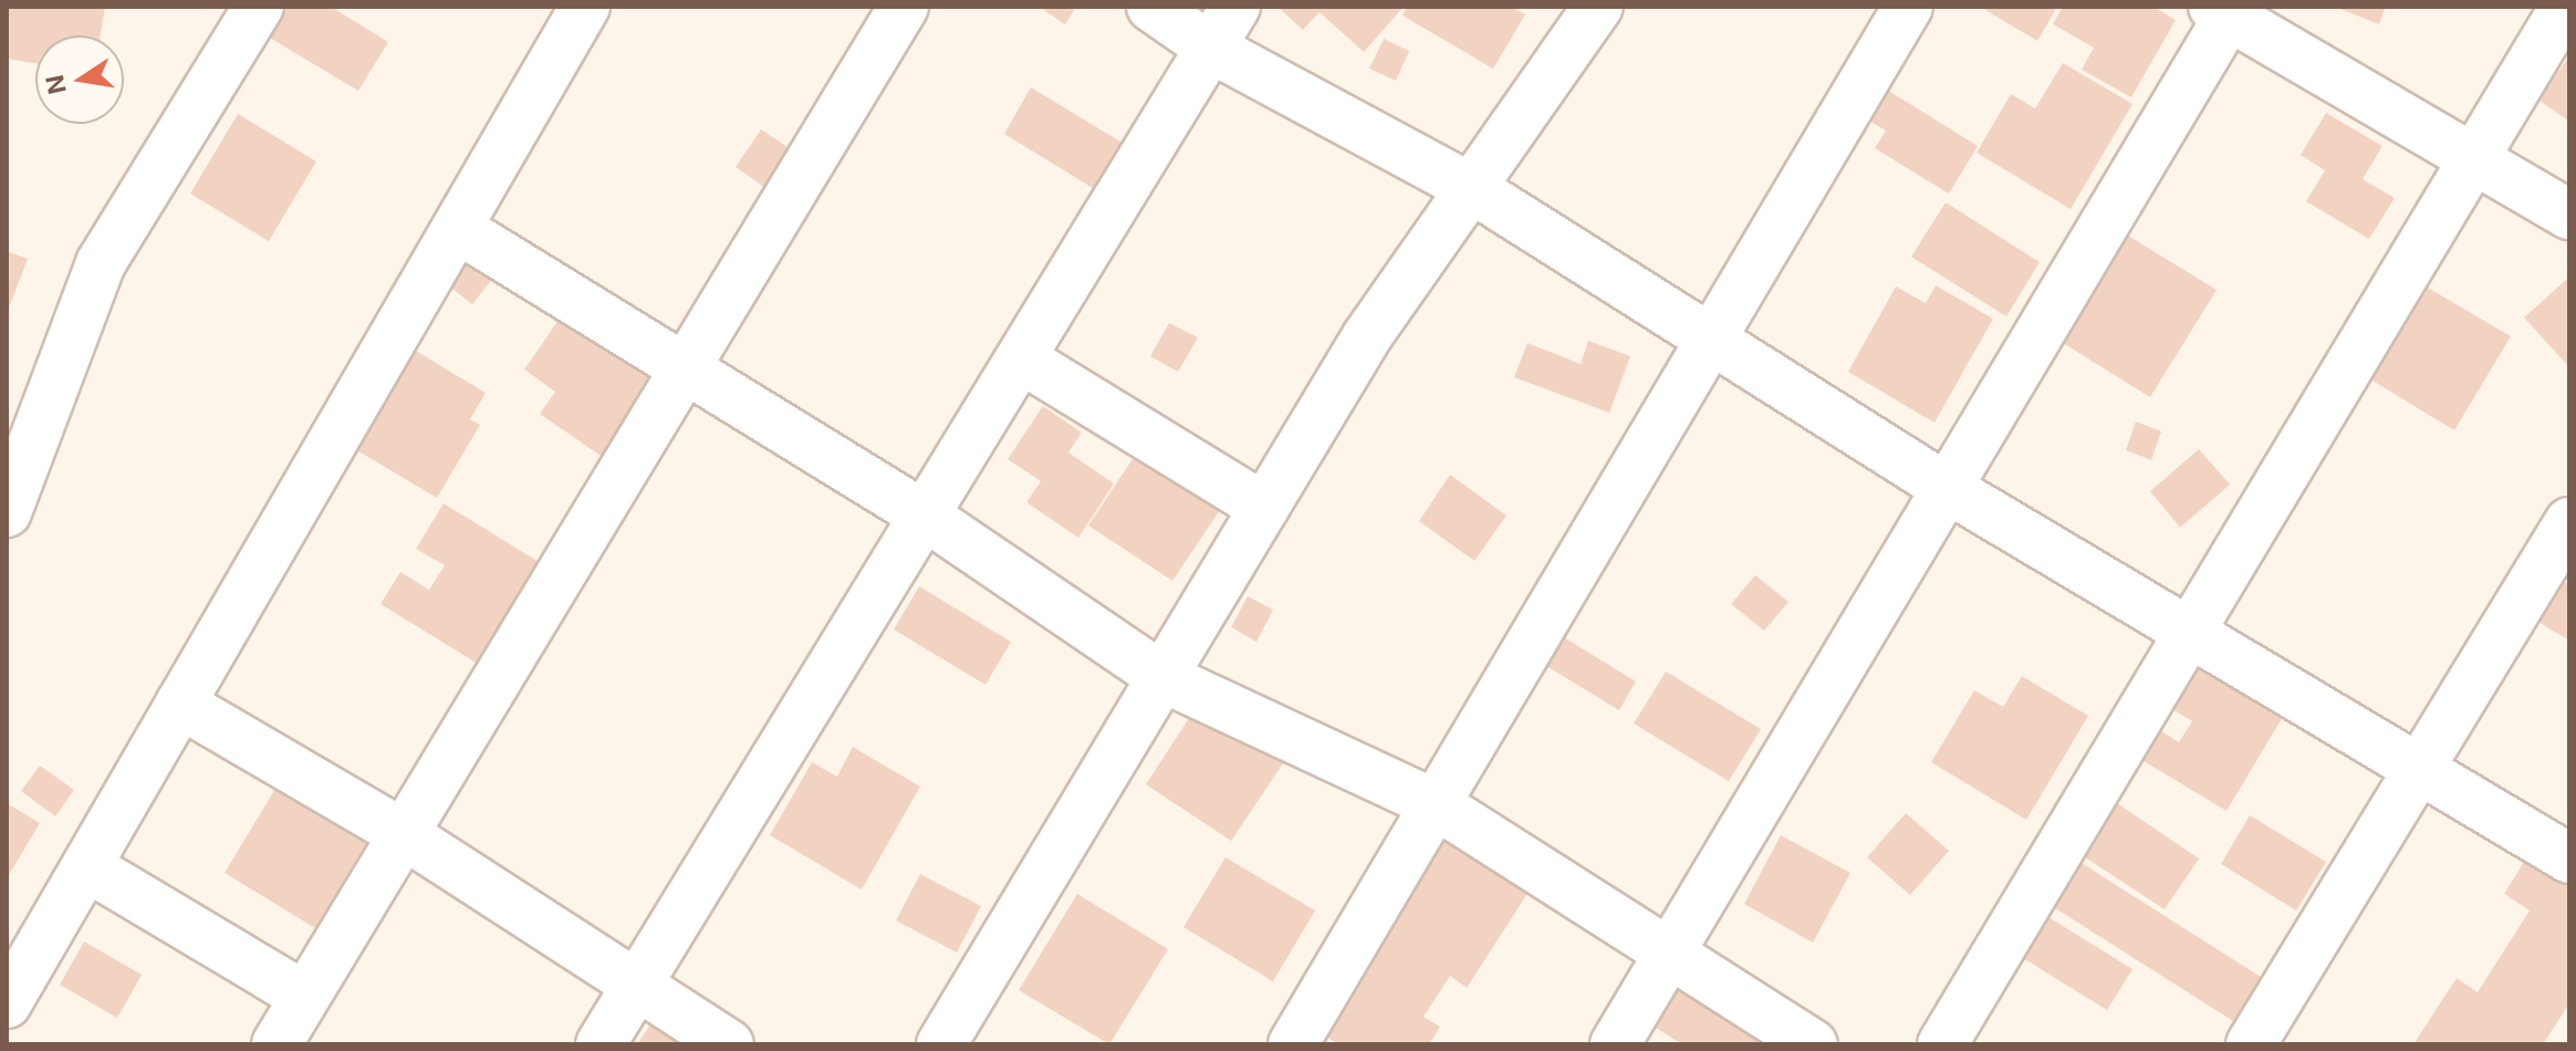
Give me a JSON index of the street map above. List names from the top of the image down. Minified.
{"north":"left"}
